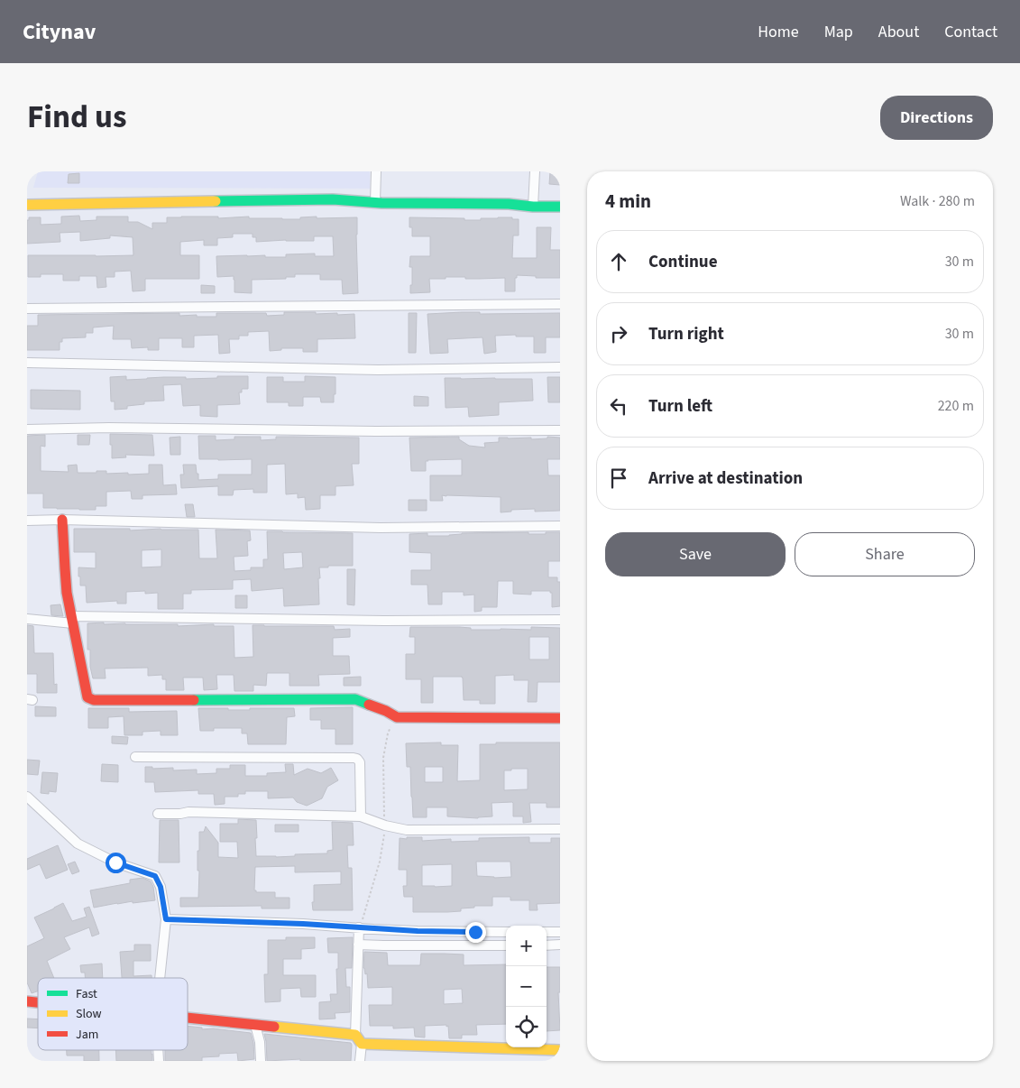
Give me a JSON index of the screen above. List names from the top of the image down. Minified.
{"legend":["Fast","Slow","Jam"],"page":{"header":"Citynav","nav":["Home","Map","About","Contact"],"title":"Find us","buttons":["Directions",["Save","Share"]],"heading":["4 min","Walk · 280 m"],"list":[["Continue","30 m"],["Turn right","30 m"],["Turn left","220 m"],"Arrive at destination"],"map_buttons":["+","−"]}}
